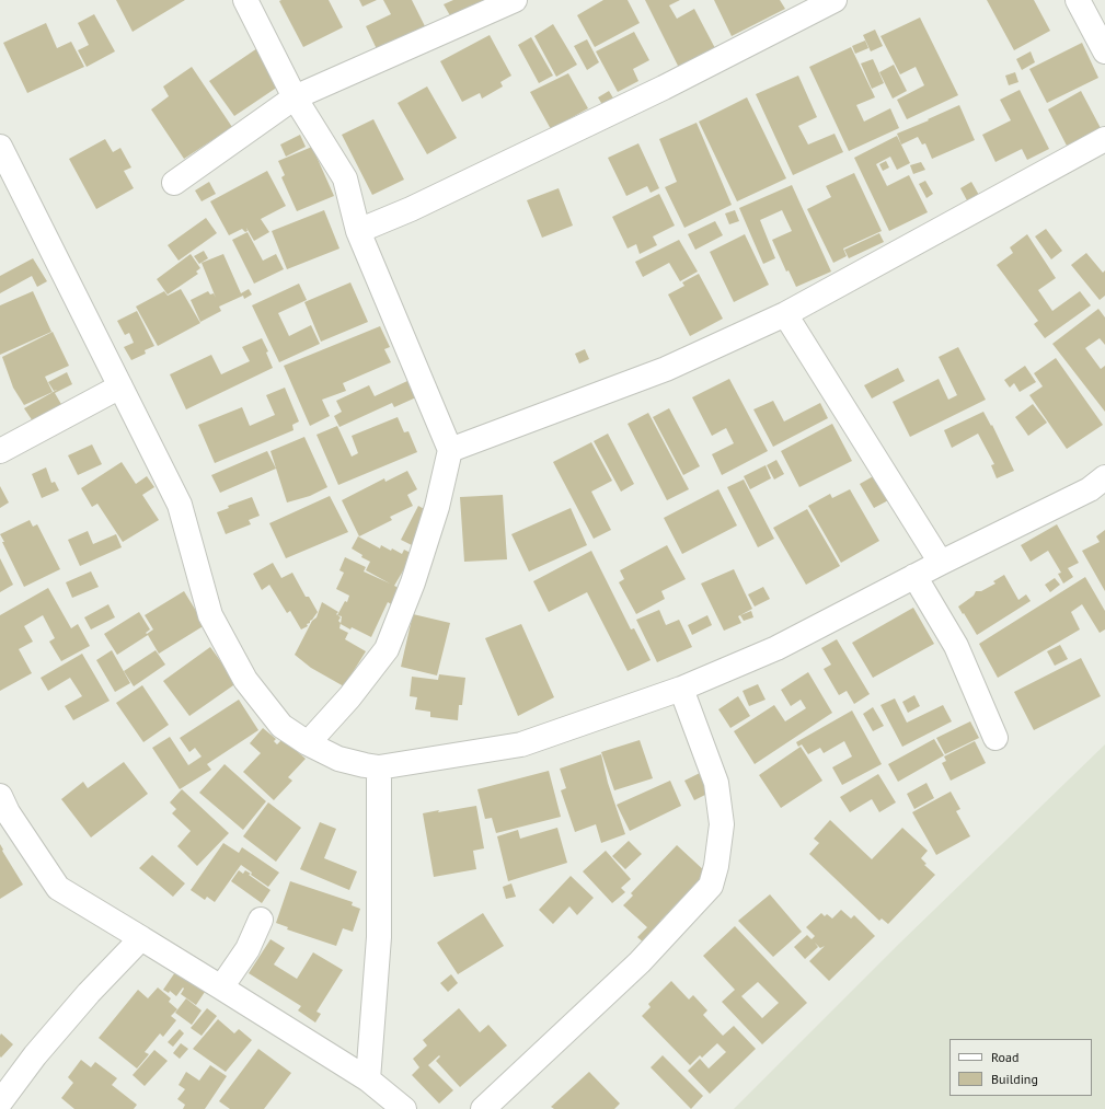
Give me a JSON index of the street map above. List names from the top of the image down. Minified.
{"legend":["Road","Building"]}
